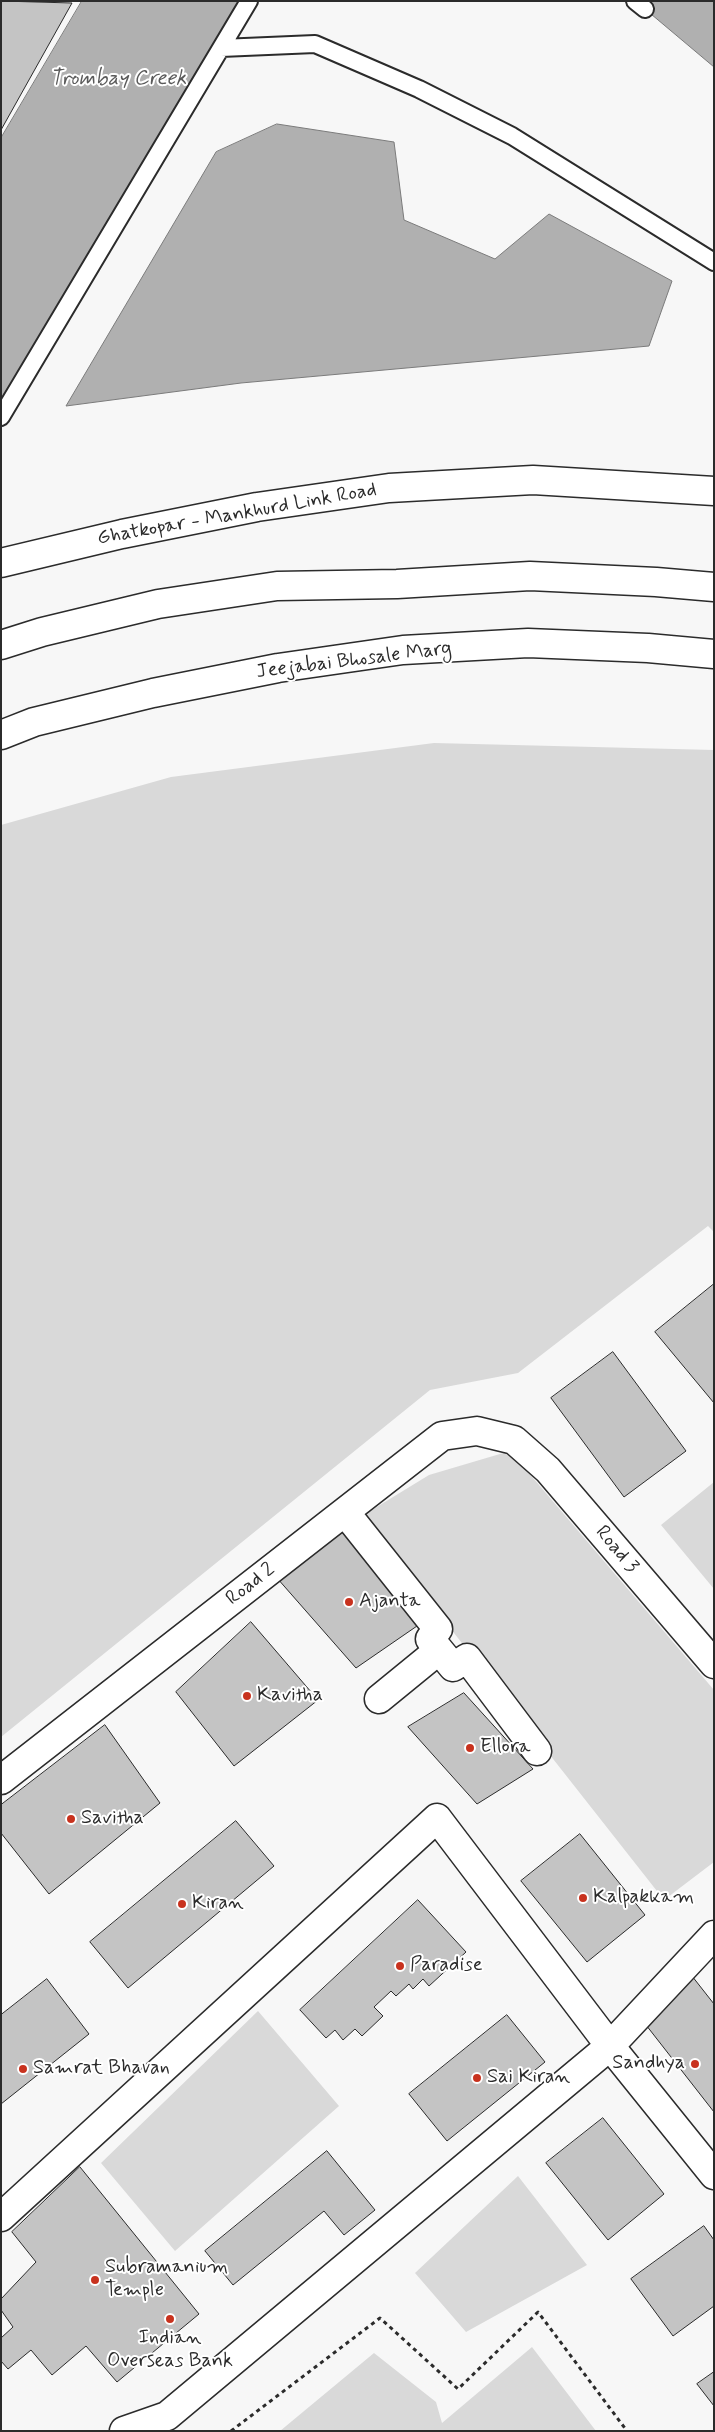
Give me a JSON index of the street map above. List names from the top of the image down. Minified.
{"streets":{"main road":["Ghatkopar - Mankhurd Link Road","Jeejabai Bhosale Marg","Road 3","Road 2"]},"crossings":[["Road 3","Road 2"]],"water":["Trombay Creek"],"places":["Ajanta","Kavitha","Ellora","Savitha","Kalpakkam","Kiran","Paradise","Sandhya","Samrat Bhavan","Sai Kiran","Subramanium Temple","Indian Overseas Bank"]}
